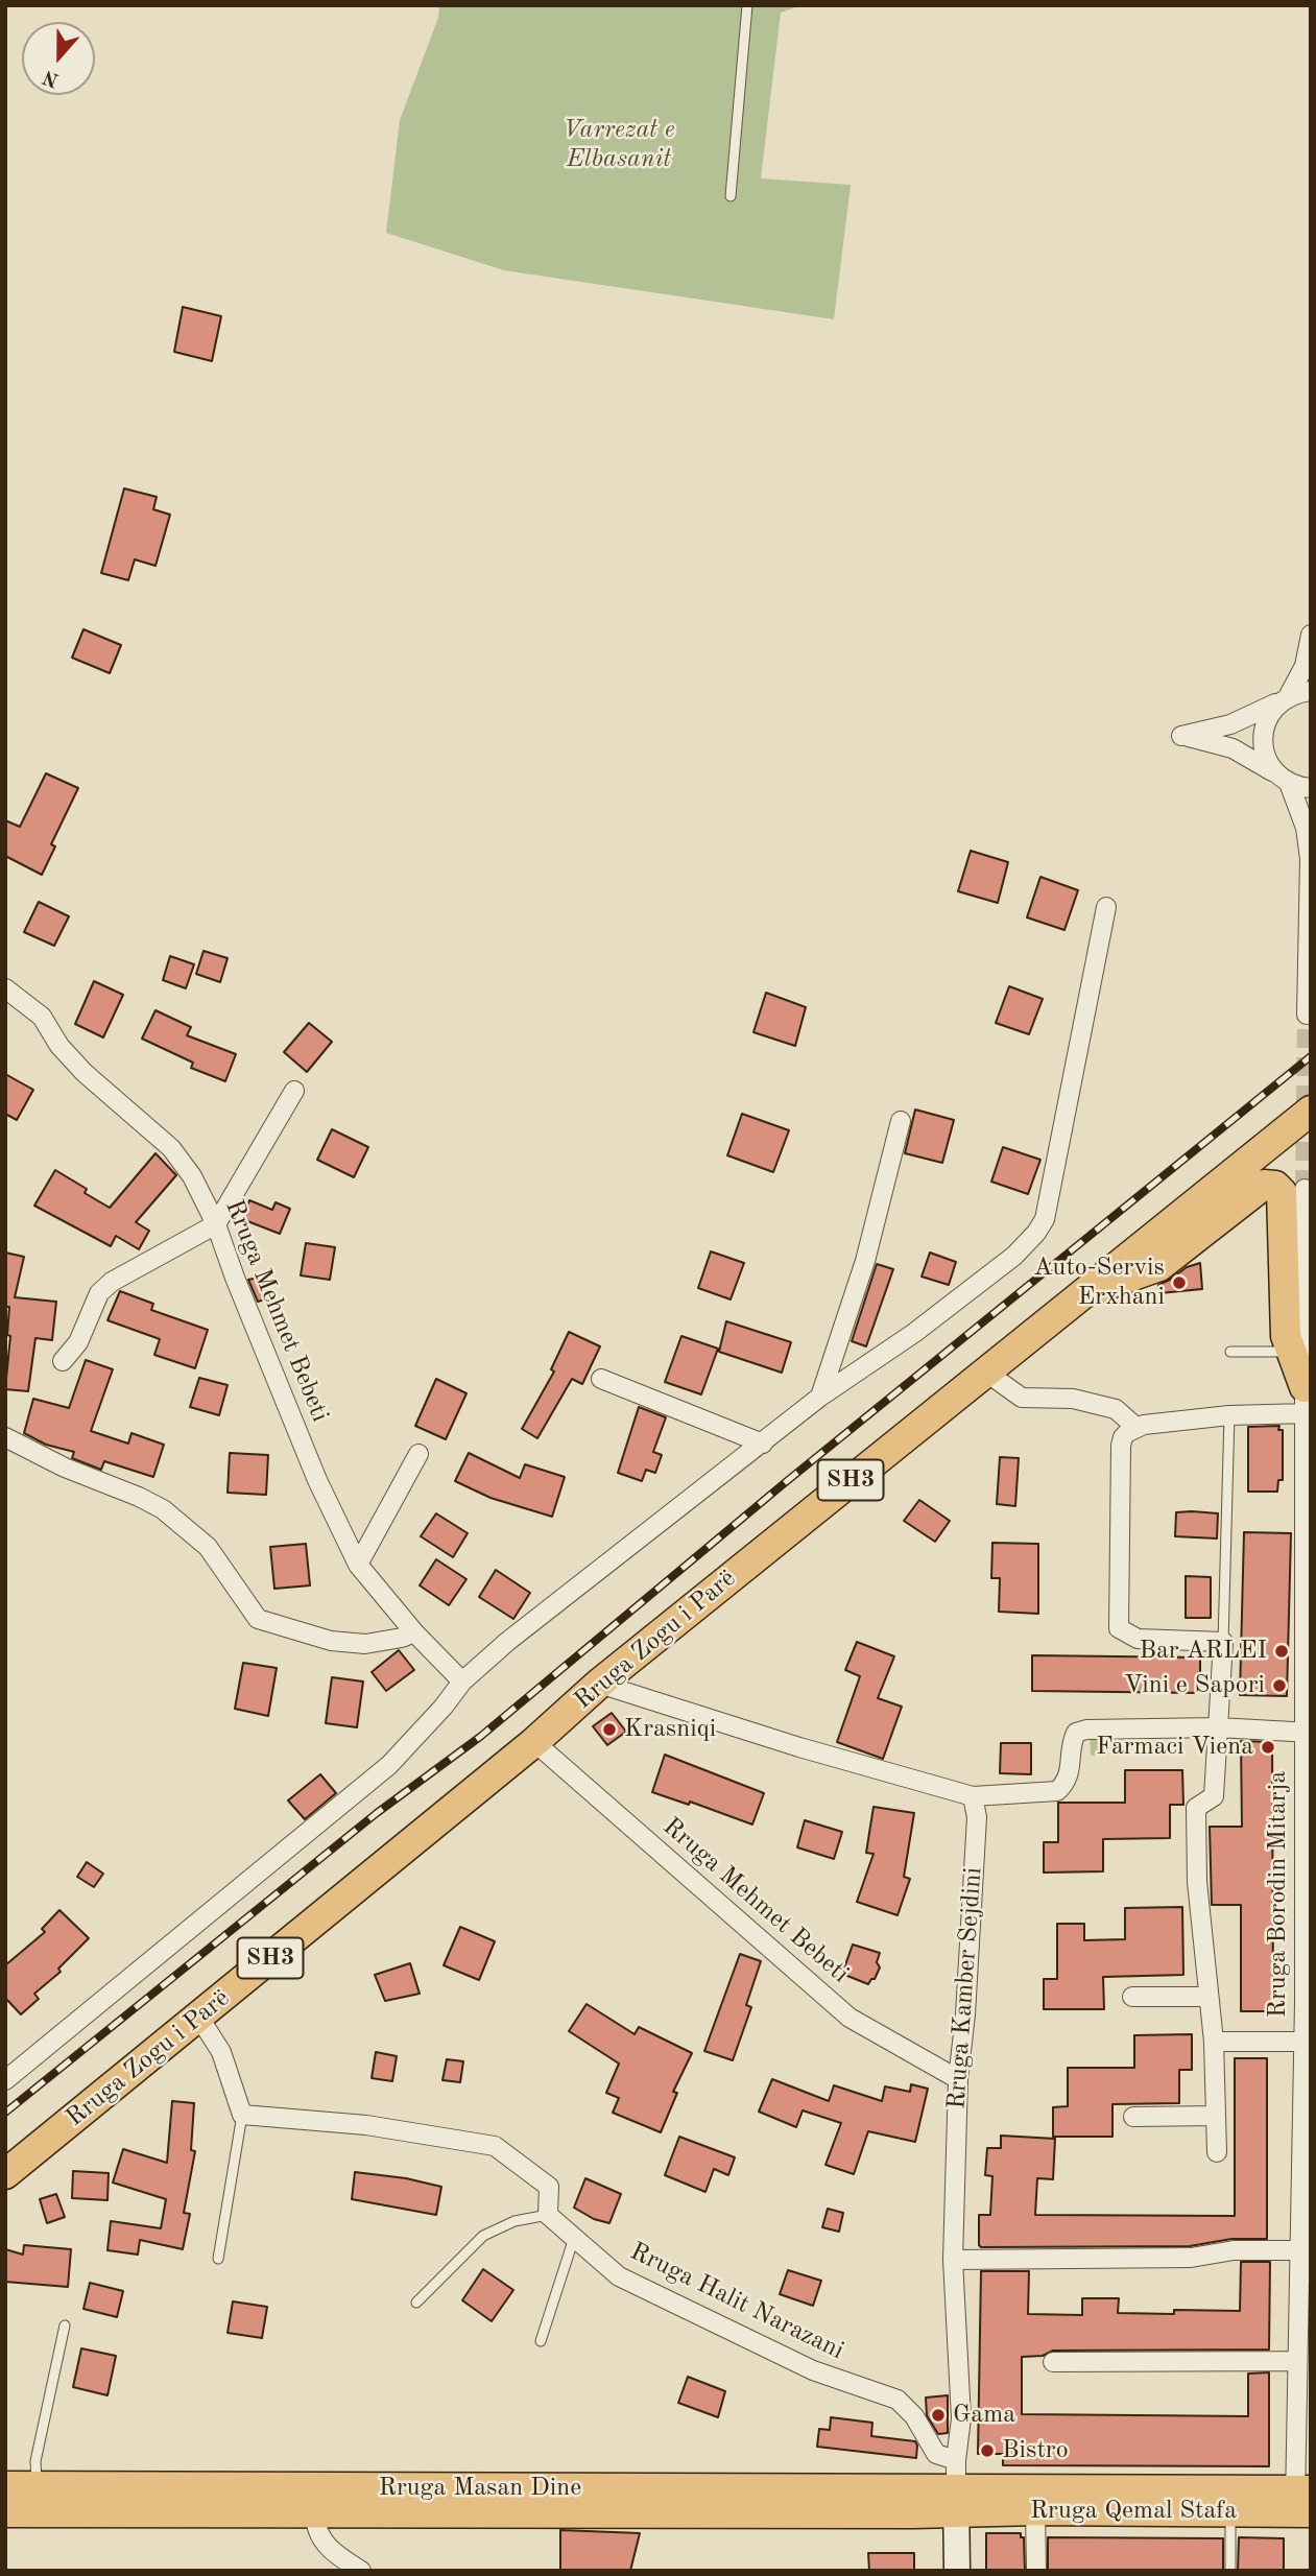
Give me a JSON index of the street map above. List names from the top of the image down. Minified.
{"streets":{"main road":["SH3","Rruga Zogu i Parë","Rruga Kamber Sejdini","Rruga Masan Dine","Rruga Qemal Stafa"],"street":["Rruga Mehmet Bebeti","Rruga Borodin Mitarja","Rruga Halit Narazani"]},"crossings":[["Rruga Mehmet Bebeti","Rruga Zogu i Parë"],["Rruga Mehmet Bebeti","Rruga Kamber Sejdini"],["Rruga Borodin Mitarja","Rruga Qemal Stafa"],["Rruga Kamber Sejdini","Rruga Halit Narazani"],["Rruga Kamber Sejdini","Rruga Masan Dine"],["Rruga Kamber Sejdini","Rruga Qemal Stafa"],["Rruga Masan Dine","Rruga Qemal Stafa"]],"parks":["Varrezat e Elbasanit"],"places":["Auto-Servis Erxhani","Bar ARLEI","Vini e Sapori","Krasniqi","Farmaci Viena","Gama","Bistro"],"north":"bottom"}
